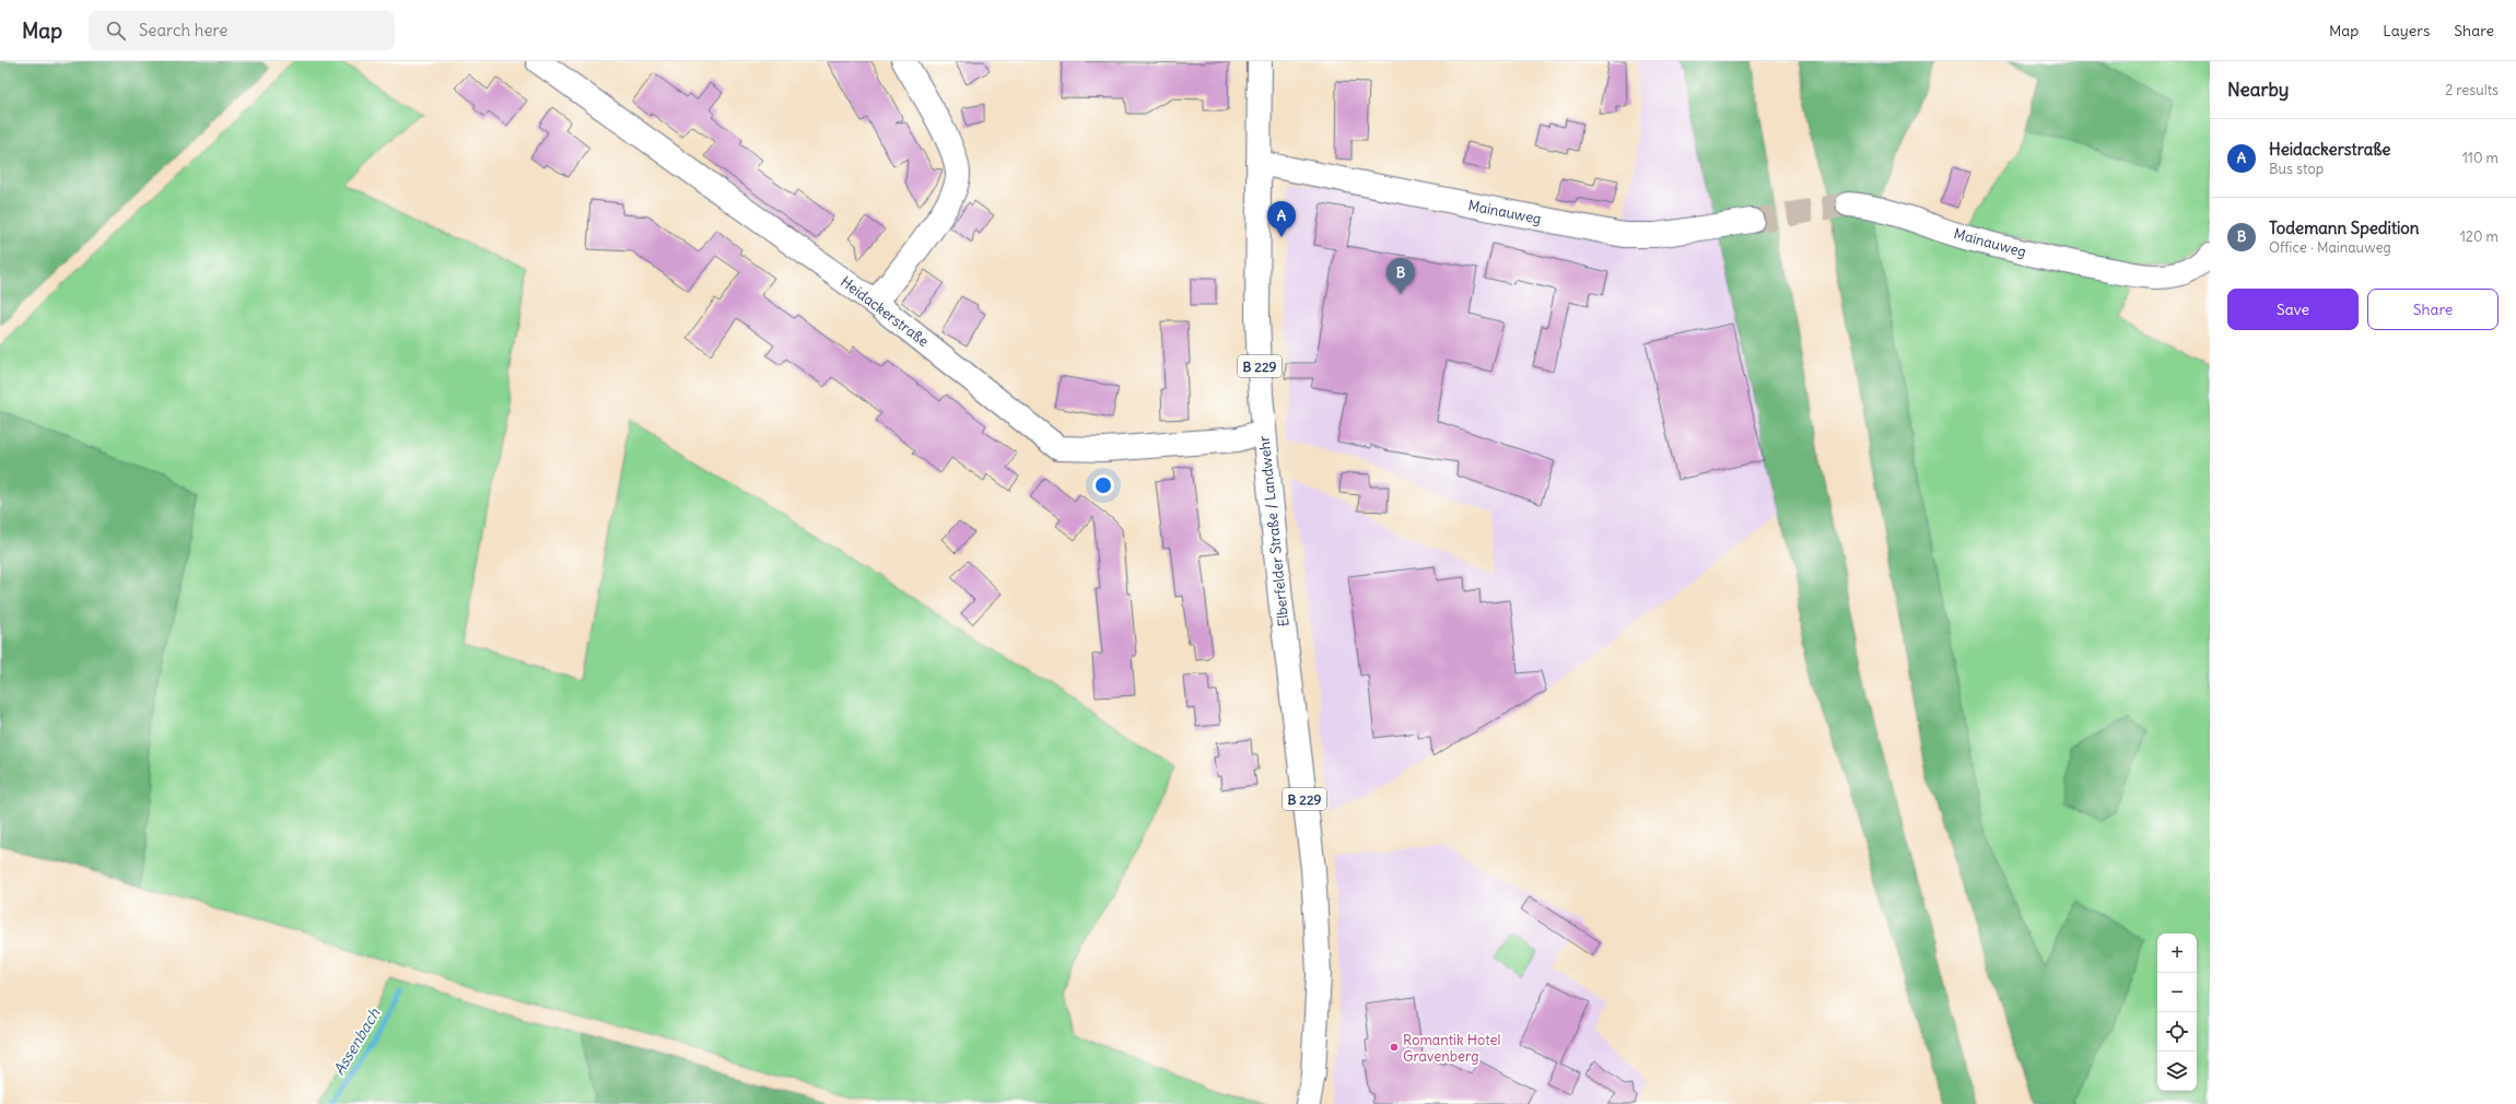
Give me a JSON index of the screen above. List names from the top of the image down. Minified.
{"streets":{"street":["Mainauweg","Heidackerstraße","B 229","Elberfelder Straße / Landwehr"]},"crossings":[["Mainauweg","Elberfelder Straße / Landwehr"],["Heidackerstraße","Elberfelder Straße / Landwehr"]],"water":["Assenbach"],"places":["Romantik Hotel Gravenberg"],"page":{"header":"Map","search":"Search here","nav":["Map","Layers","Share"],"heading":["Nearby","2 results"],"list":[{"mark":"A","name":"Heidackerstraße","note":"Bus stop","value":"110 m"},{"mark":"B","name":"Todemann Spedition","note":"Office · Mainauweg","value":"120 m"}],"pins":["A","B"],"buttons":["Save","Share"],"map_buttons":["+","−"]}}
